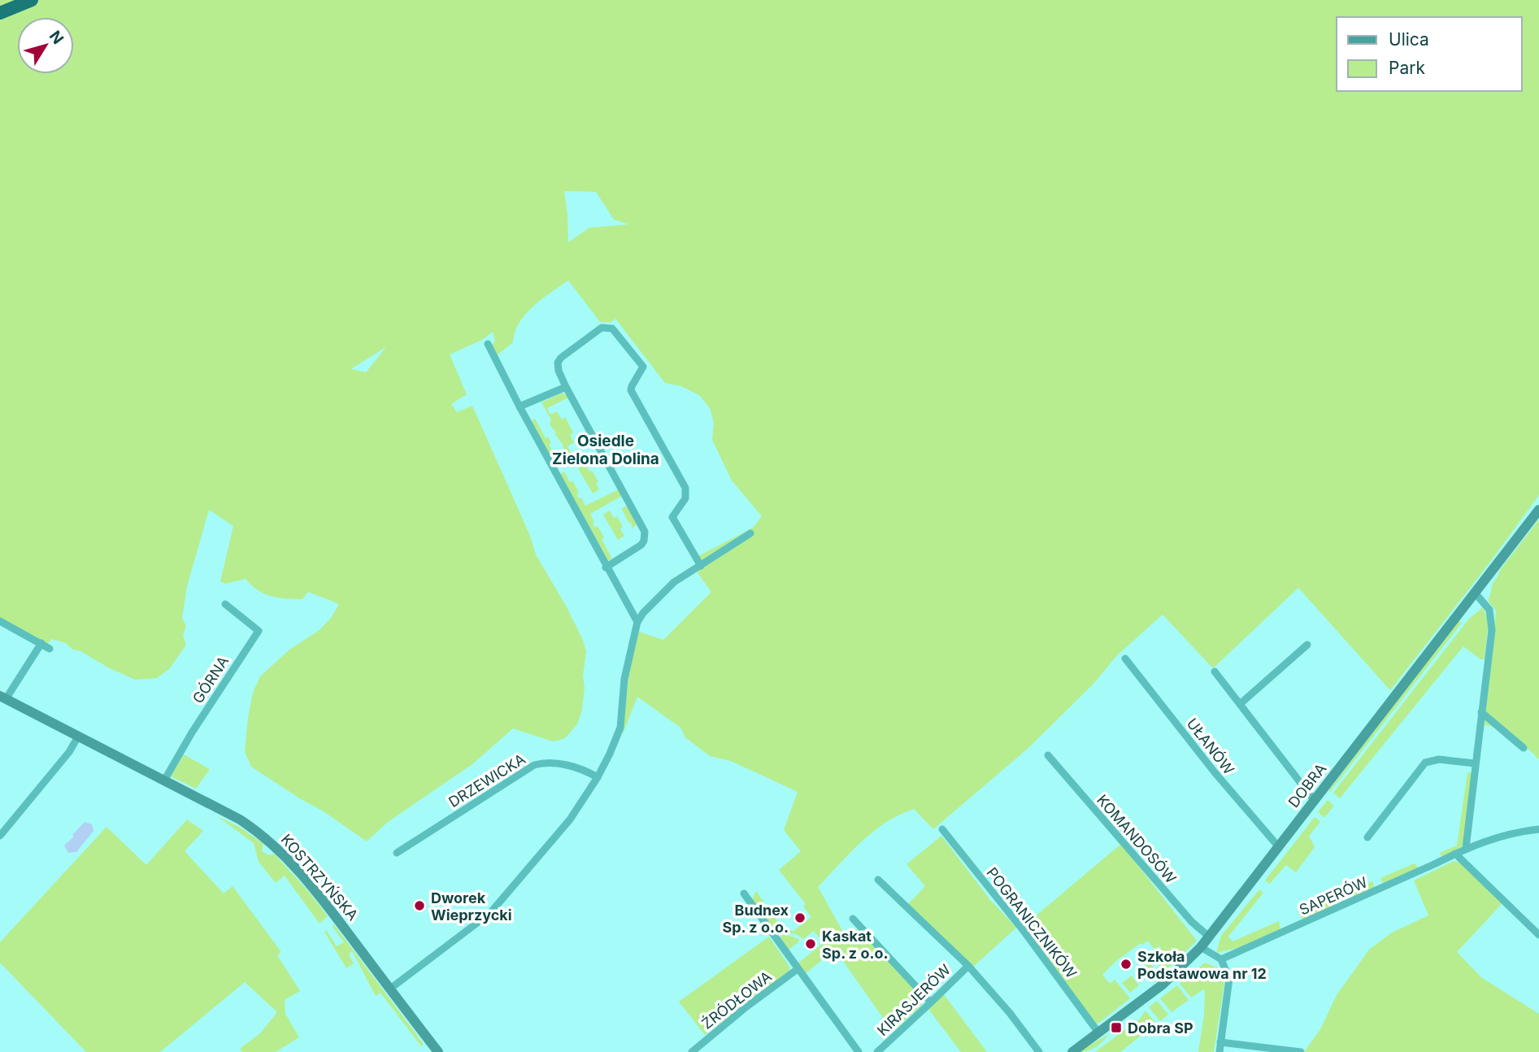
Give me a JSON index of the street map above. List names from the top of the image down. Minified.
{"streets":{"street":["GÓRNA","UŁANÓW","DRZEWICKA","DOBRA","KOMANDOSÓW","KOSTRZYŃSKA","SAPERÓW","POGRANICZNIKÓW","ŹRÓDŁOWA","KIRASJERÓW"]},"crossings":[["GÓRNA","KOSTRZYŃSKA"],["UŁANÓW","DOBRA"],["DOBRA","KOMANDOSÓW"],["DOBRA","POGRANICZNIKÓW"]],"districts":["Osiedle Zielona Dolina"],"places":{"other":["Dworek Wieprzycki","Budnex Sp. z o.o.","Kaskat Sp. z o.o.","Szkoła Podstawowa nr 12"],"transit":["Dobra SP"]},"legend":["Ulica","Park"],"north":"top right"}
